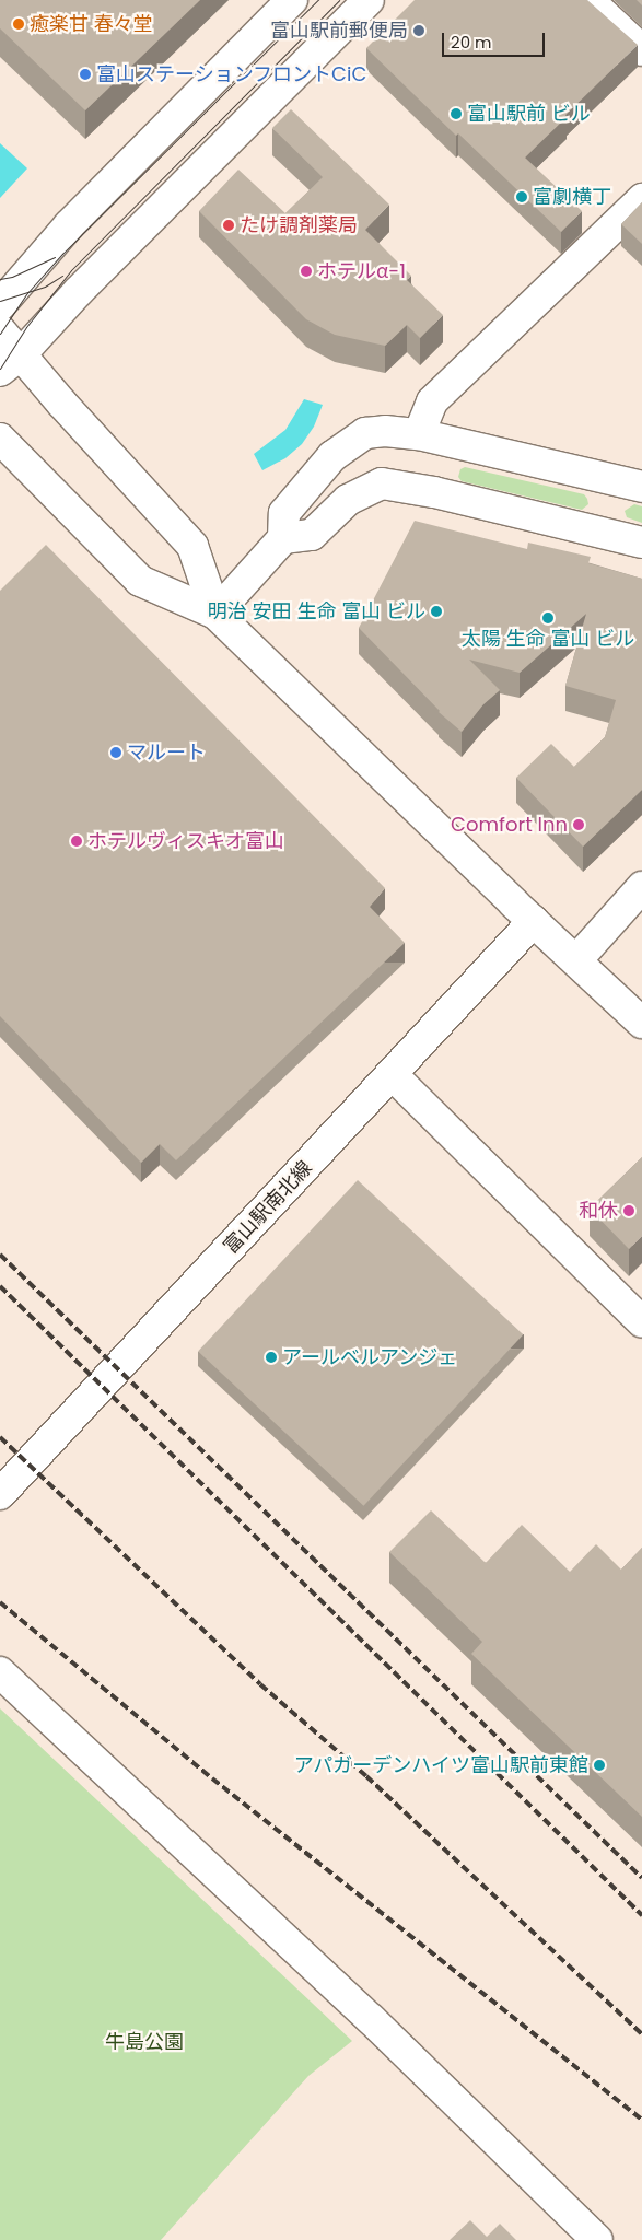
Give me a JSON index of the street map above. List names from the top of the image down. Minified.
{"streets":{"street":["富山駅南北線"]},"parks":["牛島公園"],"places":["癒楽甘 春々堂","富山駅前郵便局","富山ステーションフロントCiC","富山駅前 ビル","富劇横丁","たけ調剤薬局","ホテルα-1","明治 安田 生命 富山 ビル","太陽 生命 富山 ビル","マルート","Comfort Inn","ホテルヴィスキオ富山","和休","アールベルアンジェ","アパガーデンハイツ富山駅前東館"],"scale_bar":"20 m"}
